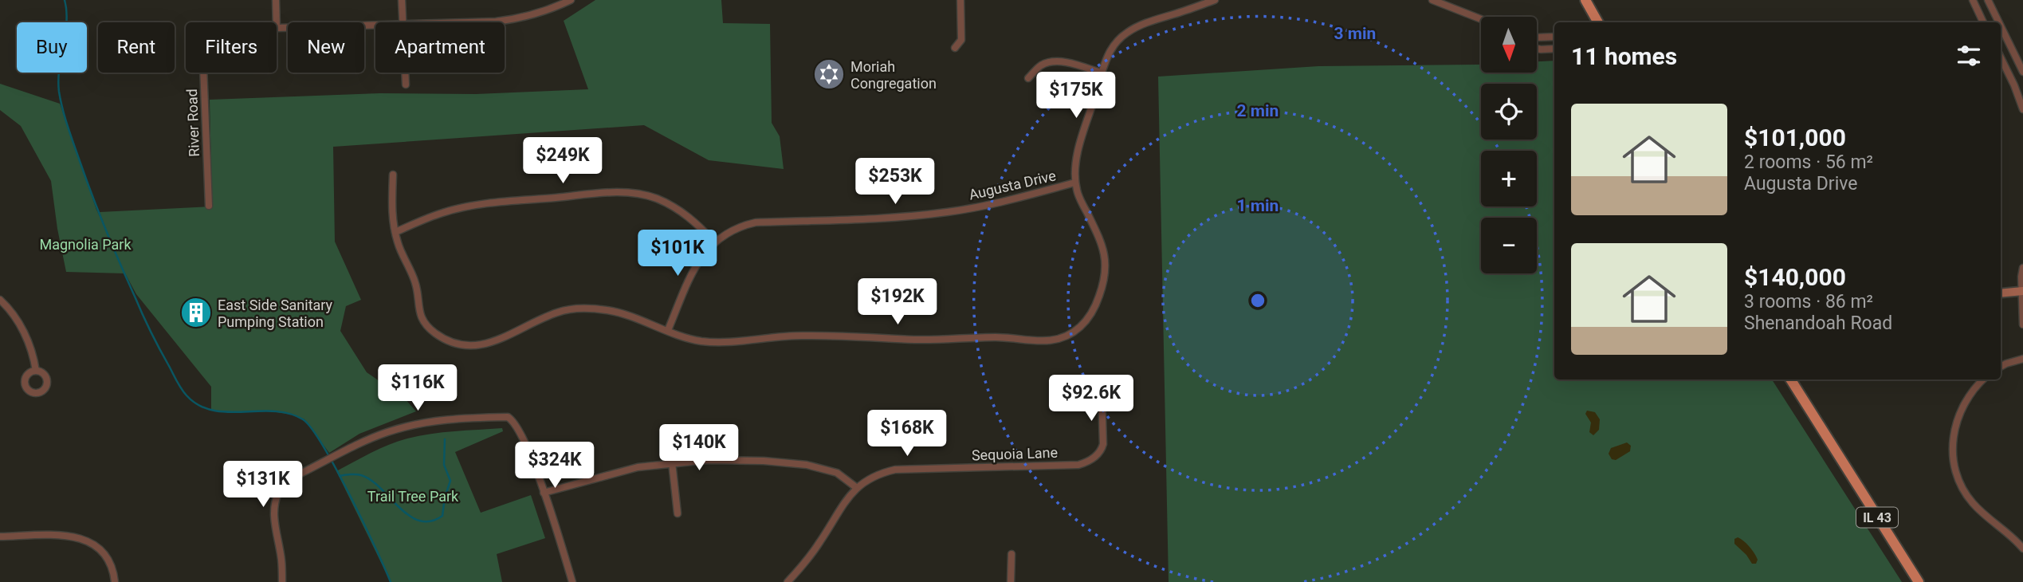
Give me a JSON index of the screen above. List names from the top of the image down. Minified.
{"streets":{"main road":["IL 43"],"street":["River Road","Augusta Drive","Sequoia Lane"]},"parks":["Magnolia Park","Trail Tree Park"],"places":{"synagogue":["Moriah Congregation"],"building":["East Side Sanitary Pumping Station"]},"north":"bottom","page":{"map_buttons":["+","−"],"chip":["Buy","Rent","Filters","New","Apartment"],"heading":"11 homes","price":["$175K","$249K","$253K","$101K","$192K","$116K","$92.6K","$168K","$140K","$324K","$131K"],"list":[{"name":"$101,000","note":"2 rooms · 56 m² · Augusta Drive"},{"name":"$140,000","note":"3 rooms · 86 m² · Shenandoah Road"}]},"rings":["3 min","2 min","1 min"]}
